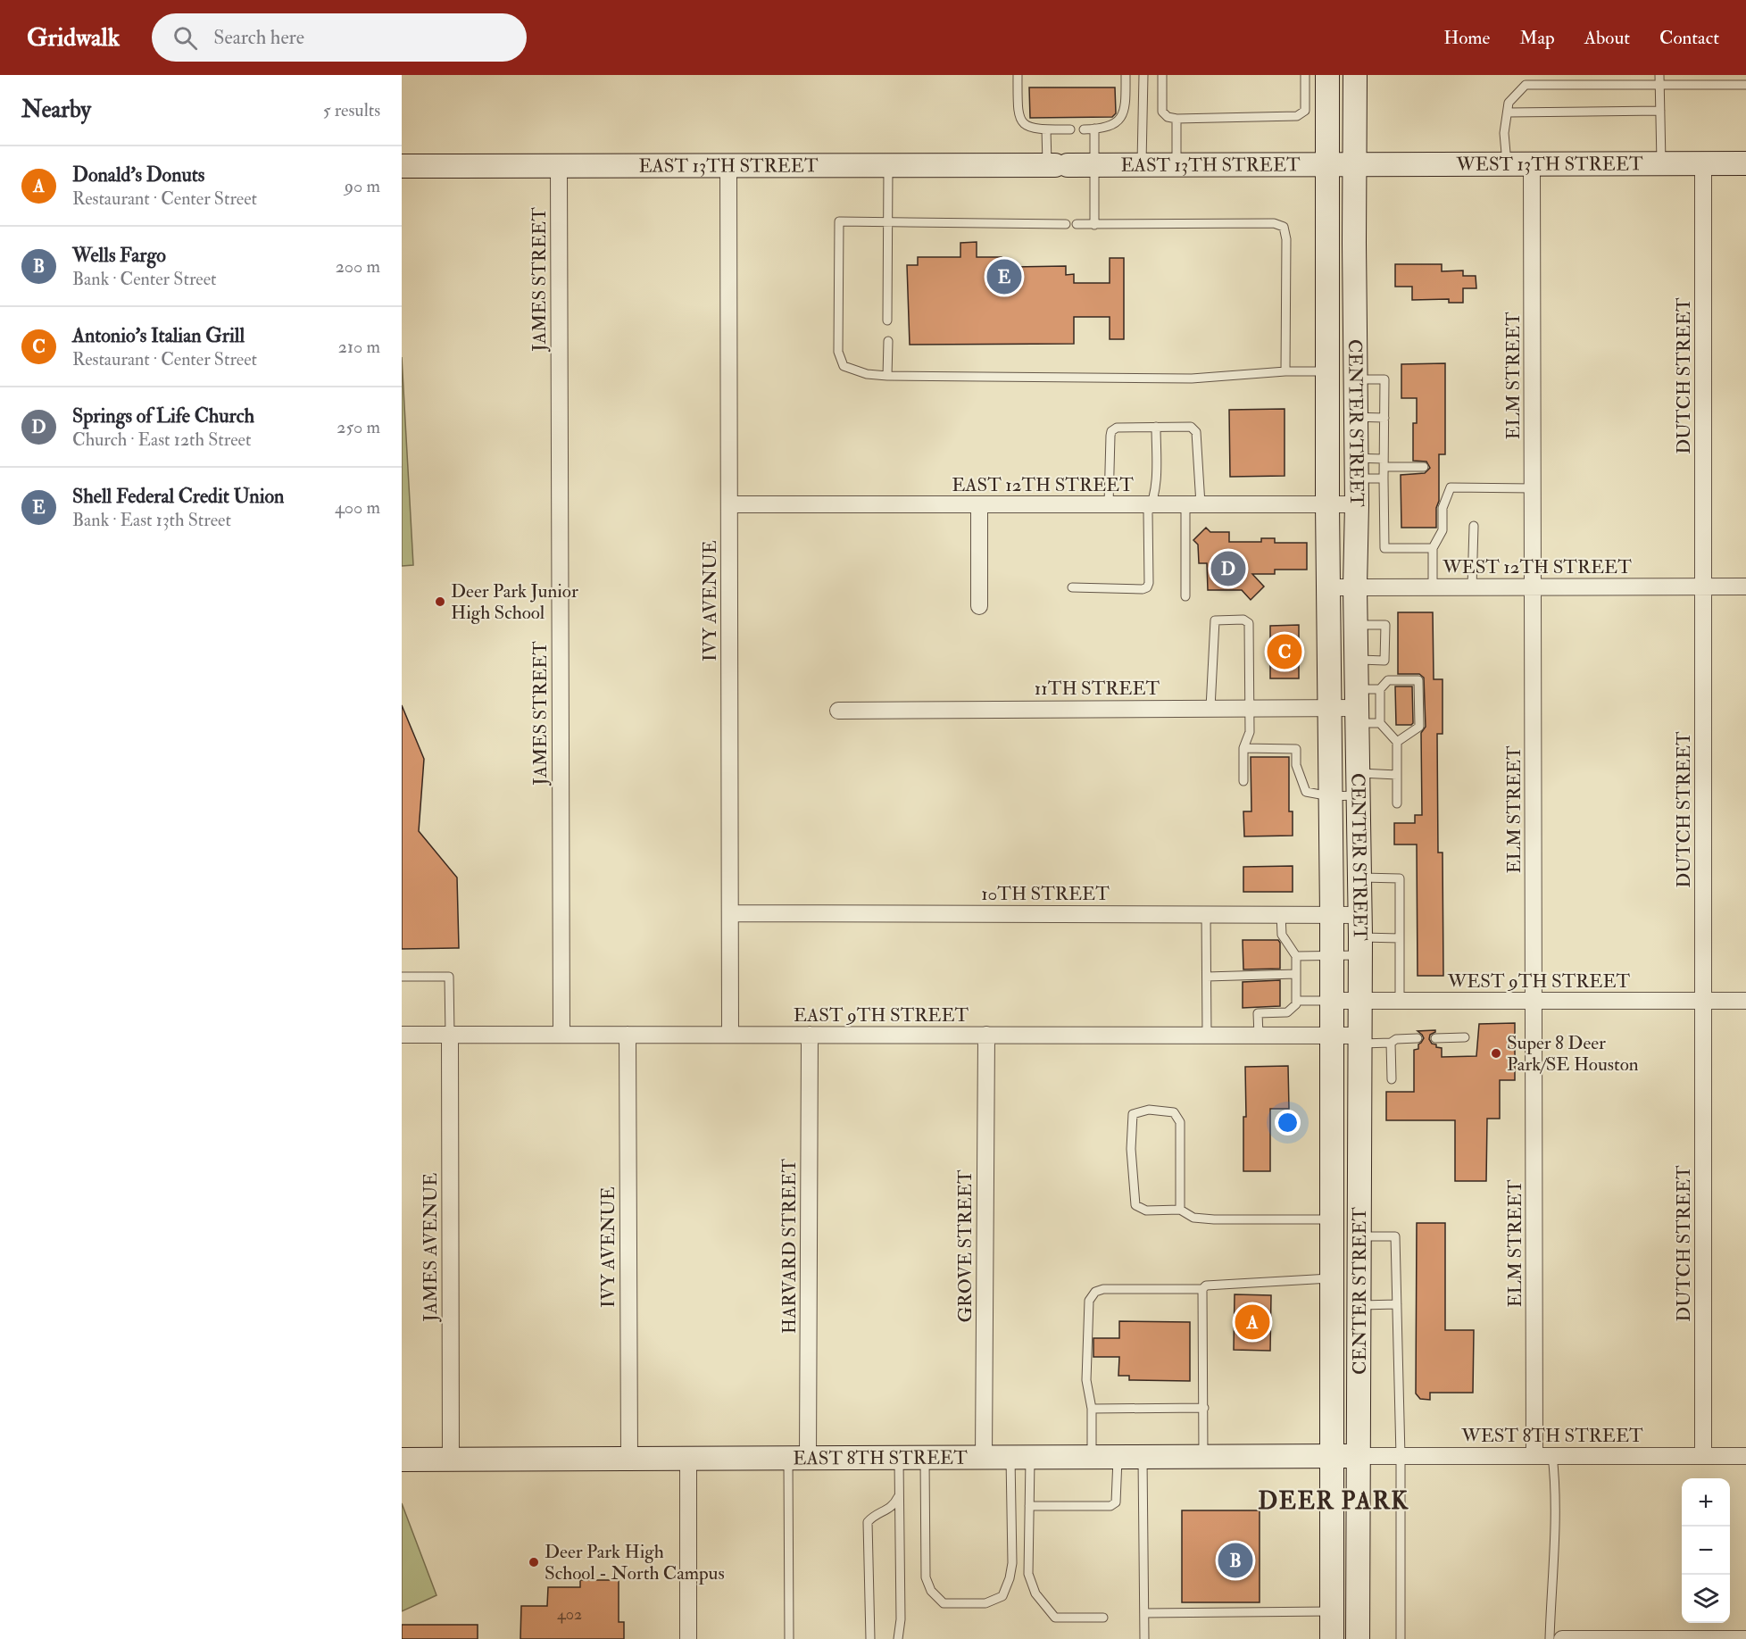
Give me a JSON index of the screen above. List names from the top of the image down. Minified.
{"streets":{"main road":["WEST 13TH STREET","EAST 13TH STREET","CENTER STREET","EAST 8TH STREET"],"street":["JAMES STREET","ELM STREET","DUTCH STREET","EAST 12TH STREET","WEST 12TH STREET","IVY AVENUE","11TH STREET","10TH STREET","WEST 9TH STREET","EAST 9TH STREET","HARVARD STREET","GROVE STREET","JAMES AVENUE","WEST 8TH STREET"]},"crossings":[["WEST 13TH STREET","EAST 13TH STREET"],["WEST 13TH STREET","ELM STREET"],["WEST 13TH STREET","DUTCH STREET"],["WEST 13TH STREET","CENTER STREET"],["EAST 13TH STREET","JAMES STREET"],["EAST 13TH STREET","CENTER STREET"],["EAST 13TH STREET","IVY AVENUE"],["JAMES STREET","EAST 9TH STREET"],["ELM STREET","WEST 12TH STREET"],["ELM STREET","WEST 9TH STREET"],["ELM STREET","WEST 8TH STREET"],["DUTCH STREET","WEST 12TH STREET"],["DUTCH STREET","WEST 9TH STREET"],["DUTCH STREET","WEST 8TH STREET"],["CENTER STREET","EAST 12TH STREET"],["CENTER STREET","WEST 12TH STREET"],["CENTER STREET","11TH STREET"],["CENTER STREET","10TH STREET"],["CENTER STREET","WEST 9TH STREET"],["CENTER STREET","EAST 9TH STREET"],["CENTER STREET","WEST 8TH STREET"],["CENTER STREET","EAST 8TH STREET"],["EAST 12TH STREET","IVY AVENUE"],["IVY AVENUE","10TH STREET"],["IVY AVENUE","EAST 9TH STREET"],["IVY AVENUE","EAST 8TH STREET"],["EAST 9TH STREET","HARVARD STREET"],["EAST 9TH STREET","GROVE STREET"],["EAST 9TH STREET","JAMES AVENUE"],["HARVARD STREET","EAST 8TH STREET"],["GROVE STREET","EAST 8TH STREET"],["JAMES AVENUE","EAST 8TH STREET"],["WEST 8TH STREET","EAST 8TH STREET"]],"districts":["DEER PARK"],"places":["Deer Park Junior High School","Super 8 Deer Park/SE Houston","Deer Park High School - North Campus"],"house_numbers":["402"],"page":{"header":"Gridwalk","search":"Search here","nav":["Home","Map","About","Contact"],"heading":["Nearby","5 results"],"list":[{"mark":"A","name":"Donald's Donuts","note":"Restaurant · Center Street","value":"90 m"},{"mark":"B","name":"Wells Fargo","note":"Bank · Center Street","value":"200 m"},{"mark":"C","name":"Antonio's Italian Grill","note":"Restaurant · Center Street","value":"210 m"},{"mark":"D","name":"Springs of Life Church","note":"Church · East 12th Street","value":"250 m"},{"mark":"E","name":"Shell Federal Credit Union","note":"Bank · East 13th Street","value":"400 m"}],"pins":["E","D","C","A","B"],"map_buttons":["+","−"]}}
